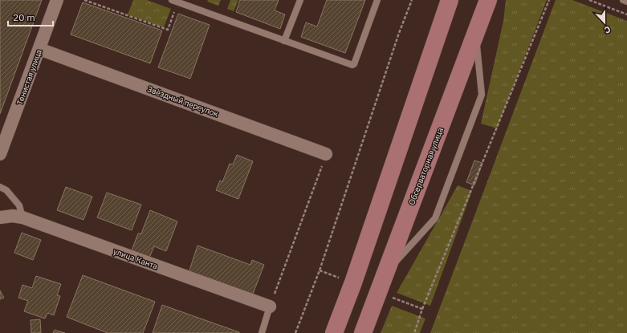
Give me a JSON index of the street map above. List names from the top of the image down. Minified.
{"streets":{"main road":["Обсерваторная улица"],"street":["Тенистая улица","Звёздный переулок","улица Канта"]},"crossings":[["Тенистая улица","Звёздный переулок"]],"scale_bar":"20 m","north":"bottom"}
